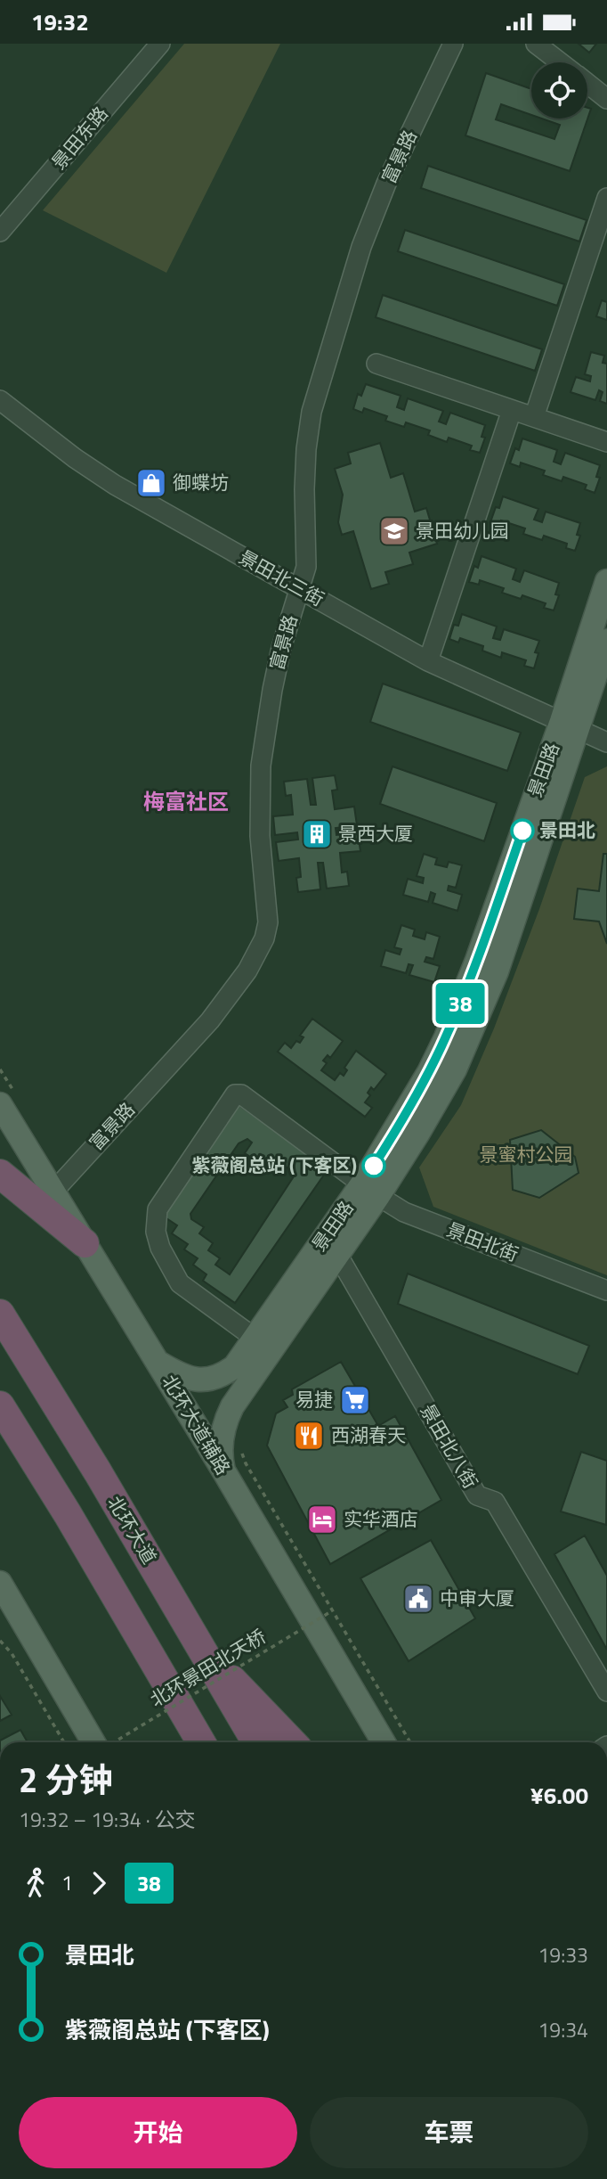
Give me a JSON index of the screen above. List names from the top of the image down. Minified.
{"streets":{"highway":["北环大道"],"main road":["景田路","北环大道辅路"],"street":["景田东路","富景路","景田北三街","景田北街","景田北八街"],"path":["北环景田北天桥"]},"crossings":[["富景路","景田北三街"],["富景路","北环大道辅路"],["景田北三街","景田路"],["景田路","景田北街"],["景田路","北环大道辅路"],["景田路","景田北八街"]],"districts":["梅富社区"],"parks":["景蜜村公园"],"places":{"shop":["御蝶坊"],"school or university":["景田幼儿园"],"other":["景田北","紫薇阁总站 (下客区)"],"building":["景西大厦"],"supermarket":["易捷"],"restaurant":["西湖春天"],"hotel":["实华酒店"],"public building":["中审大厦"]},"lines":["bus line 38"],"page":{"status":"19:32","on_map":"38","heading":["2 分钟","19:32 – 19:34 · 公交","¥6.00"],"legs":["1","38"],"list":[{"name":"景田北","value":"19:33"},{"name":"紫薇阁总站 (下客区)","value":"19:34"}],"buttons":["开始","车票"]}}
